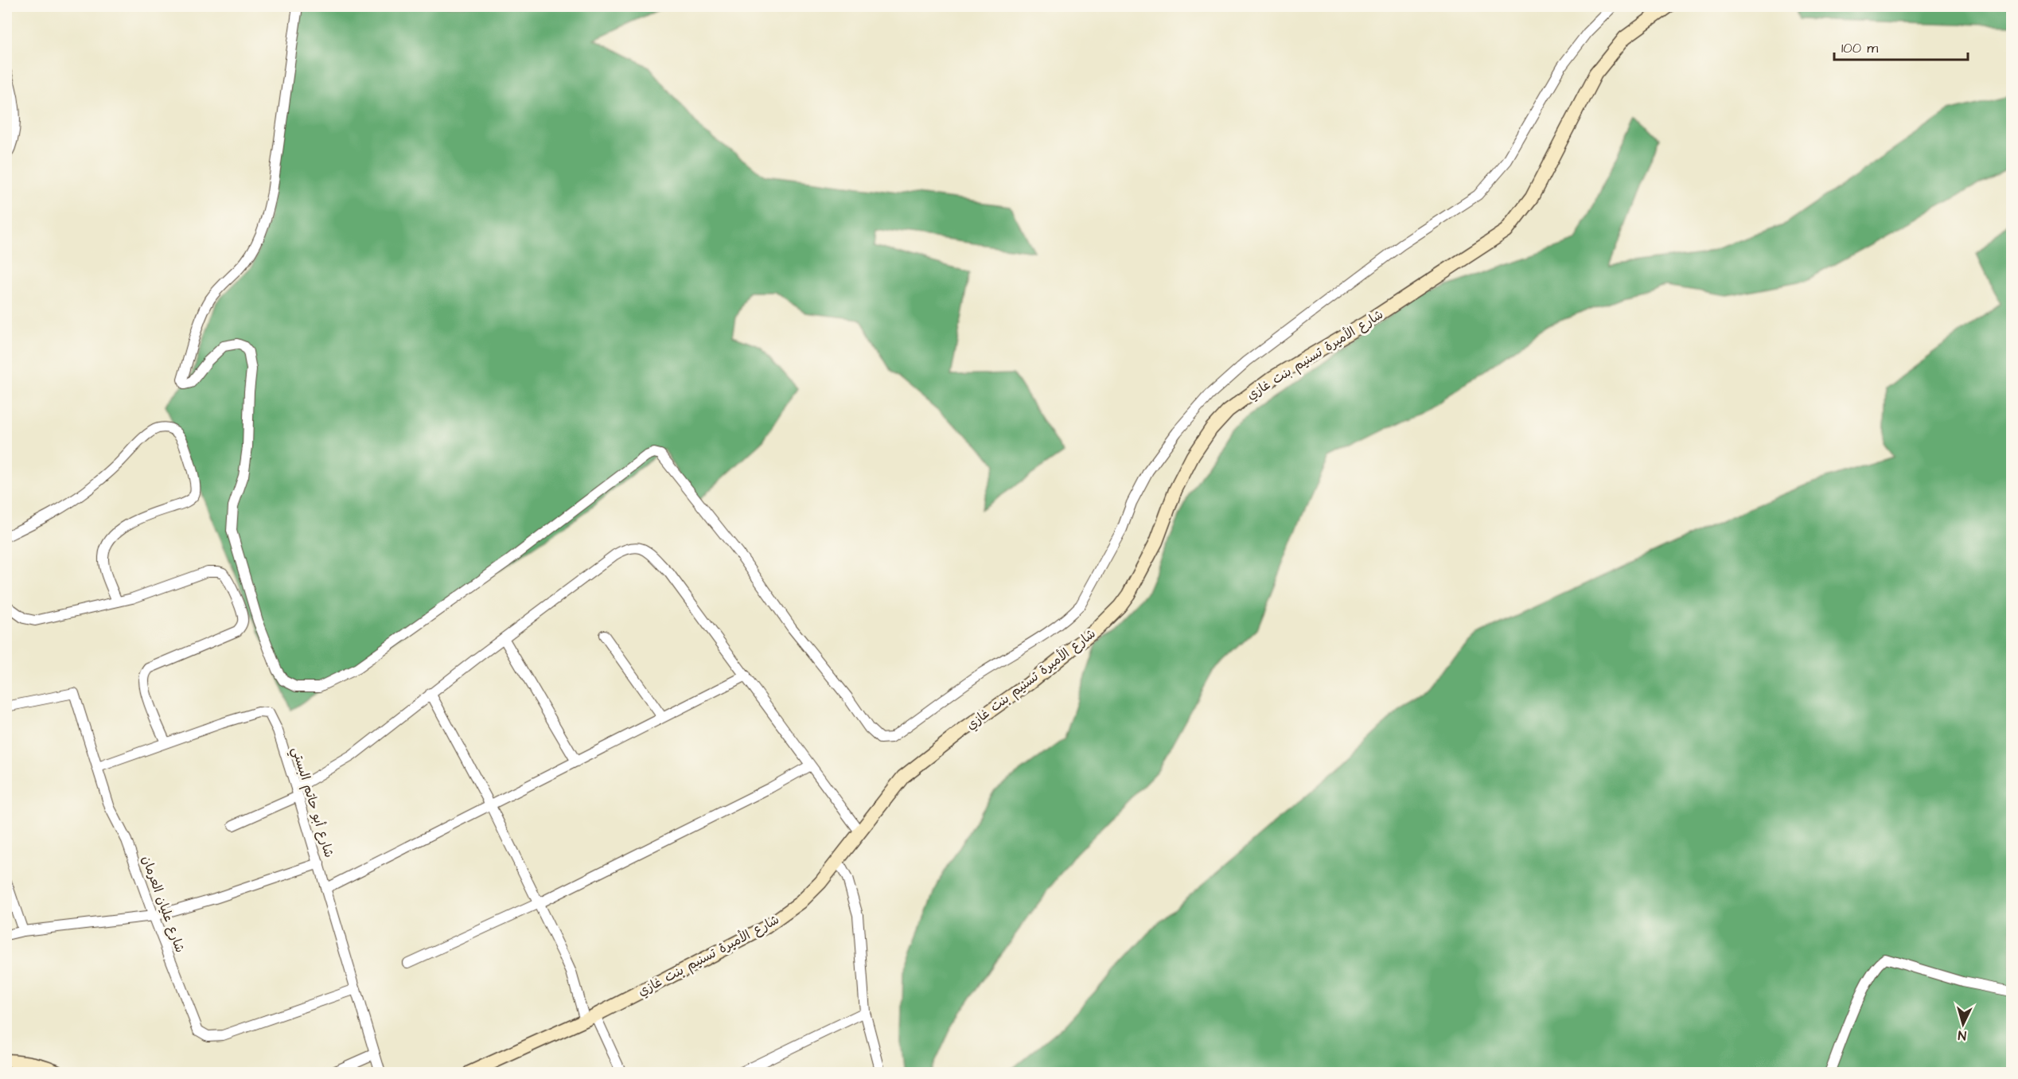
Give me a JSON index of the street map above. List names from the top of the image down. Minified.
{"streets":{"main road":["شارع الأميرة تسنيم بنت غازي"],"street":["شارع أبو حاتم البستي","شارع عليان العرمان"]},"crossings":[["شارع أبو حاتم البستي","شارع عليان العرمان"]],"scale_bar":"100 m","north":"bottom"}
